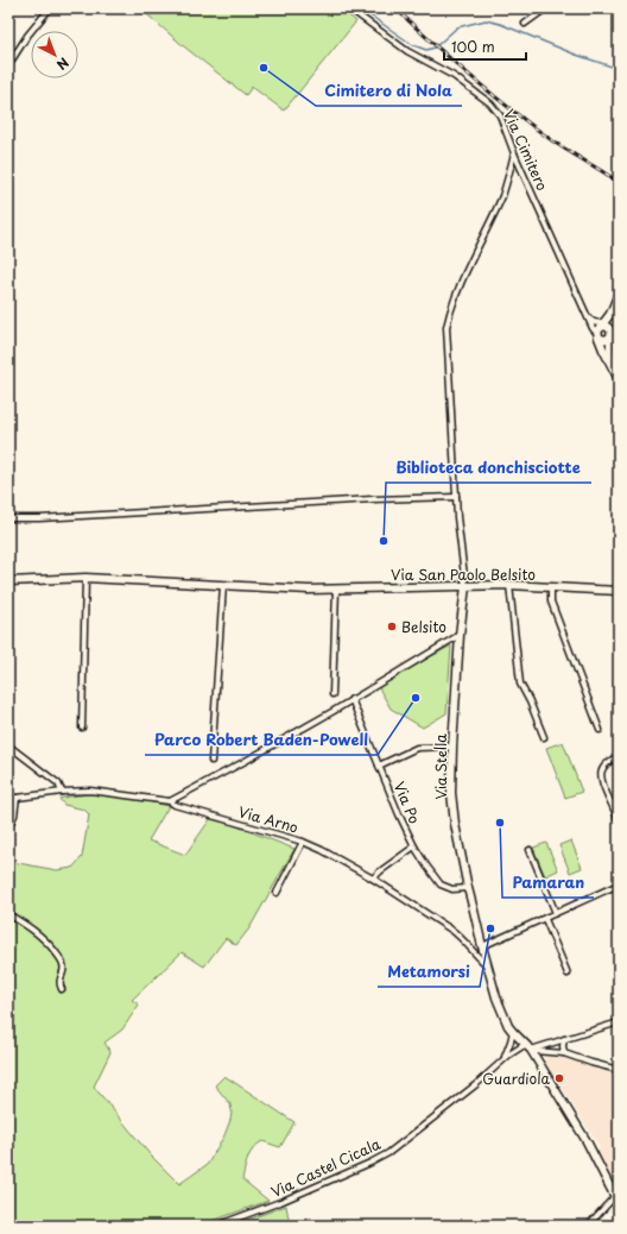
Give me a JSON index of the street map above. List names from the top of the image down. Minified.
{"streets":{"main road":["Via San Paolo Belsito","Via Stella"],"street":["Via Cimitero","Via Po","Via Arno","Via Castel Cicala"]},"crossings":[["Via San Paolo Belsito","Via Stella"],["Via Stella","Via Po"],["Via Stella","Via Arno"]],"places":["Cimitero di Nola","Biblioteca donchisciotte","Belsito","Parco Robert Baden-Powell","Pamaran","Metamorsi","Guardiola"],"scale_bar":"100 m","north":"bottom right"}
